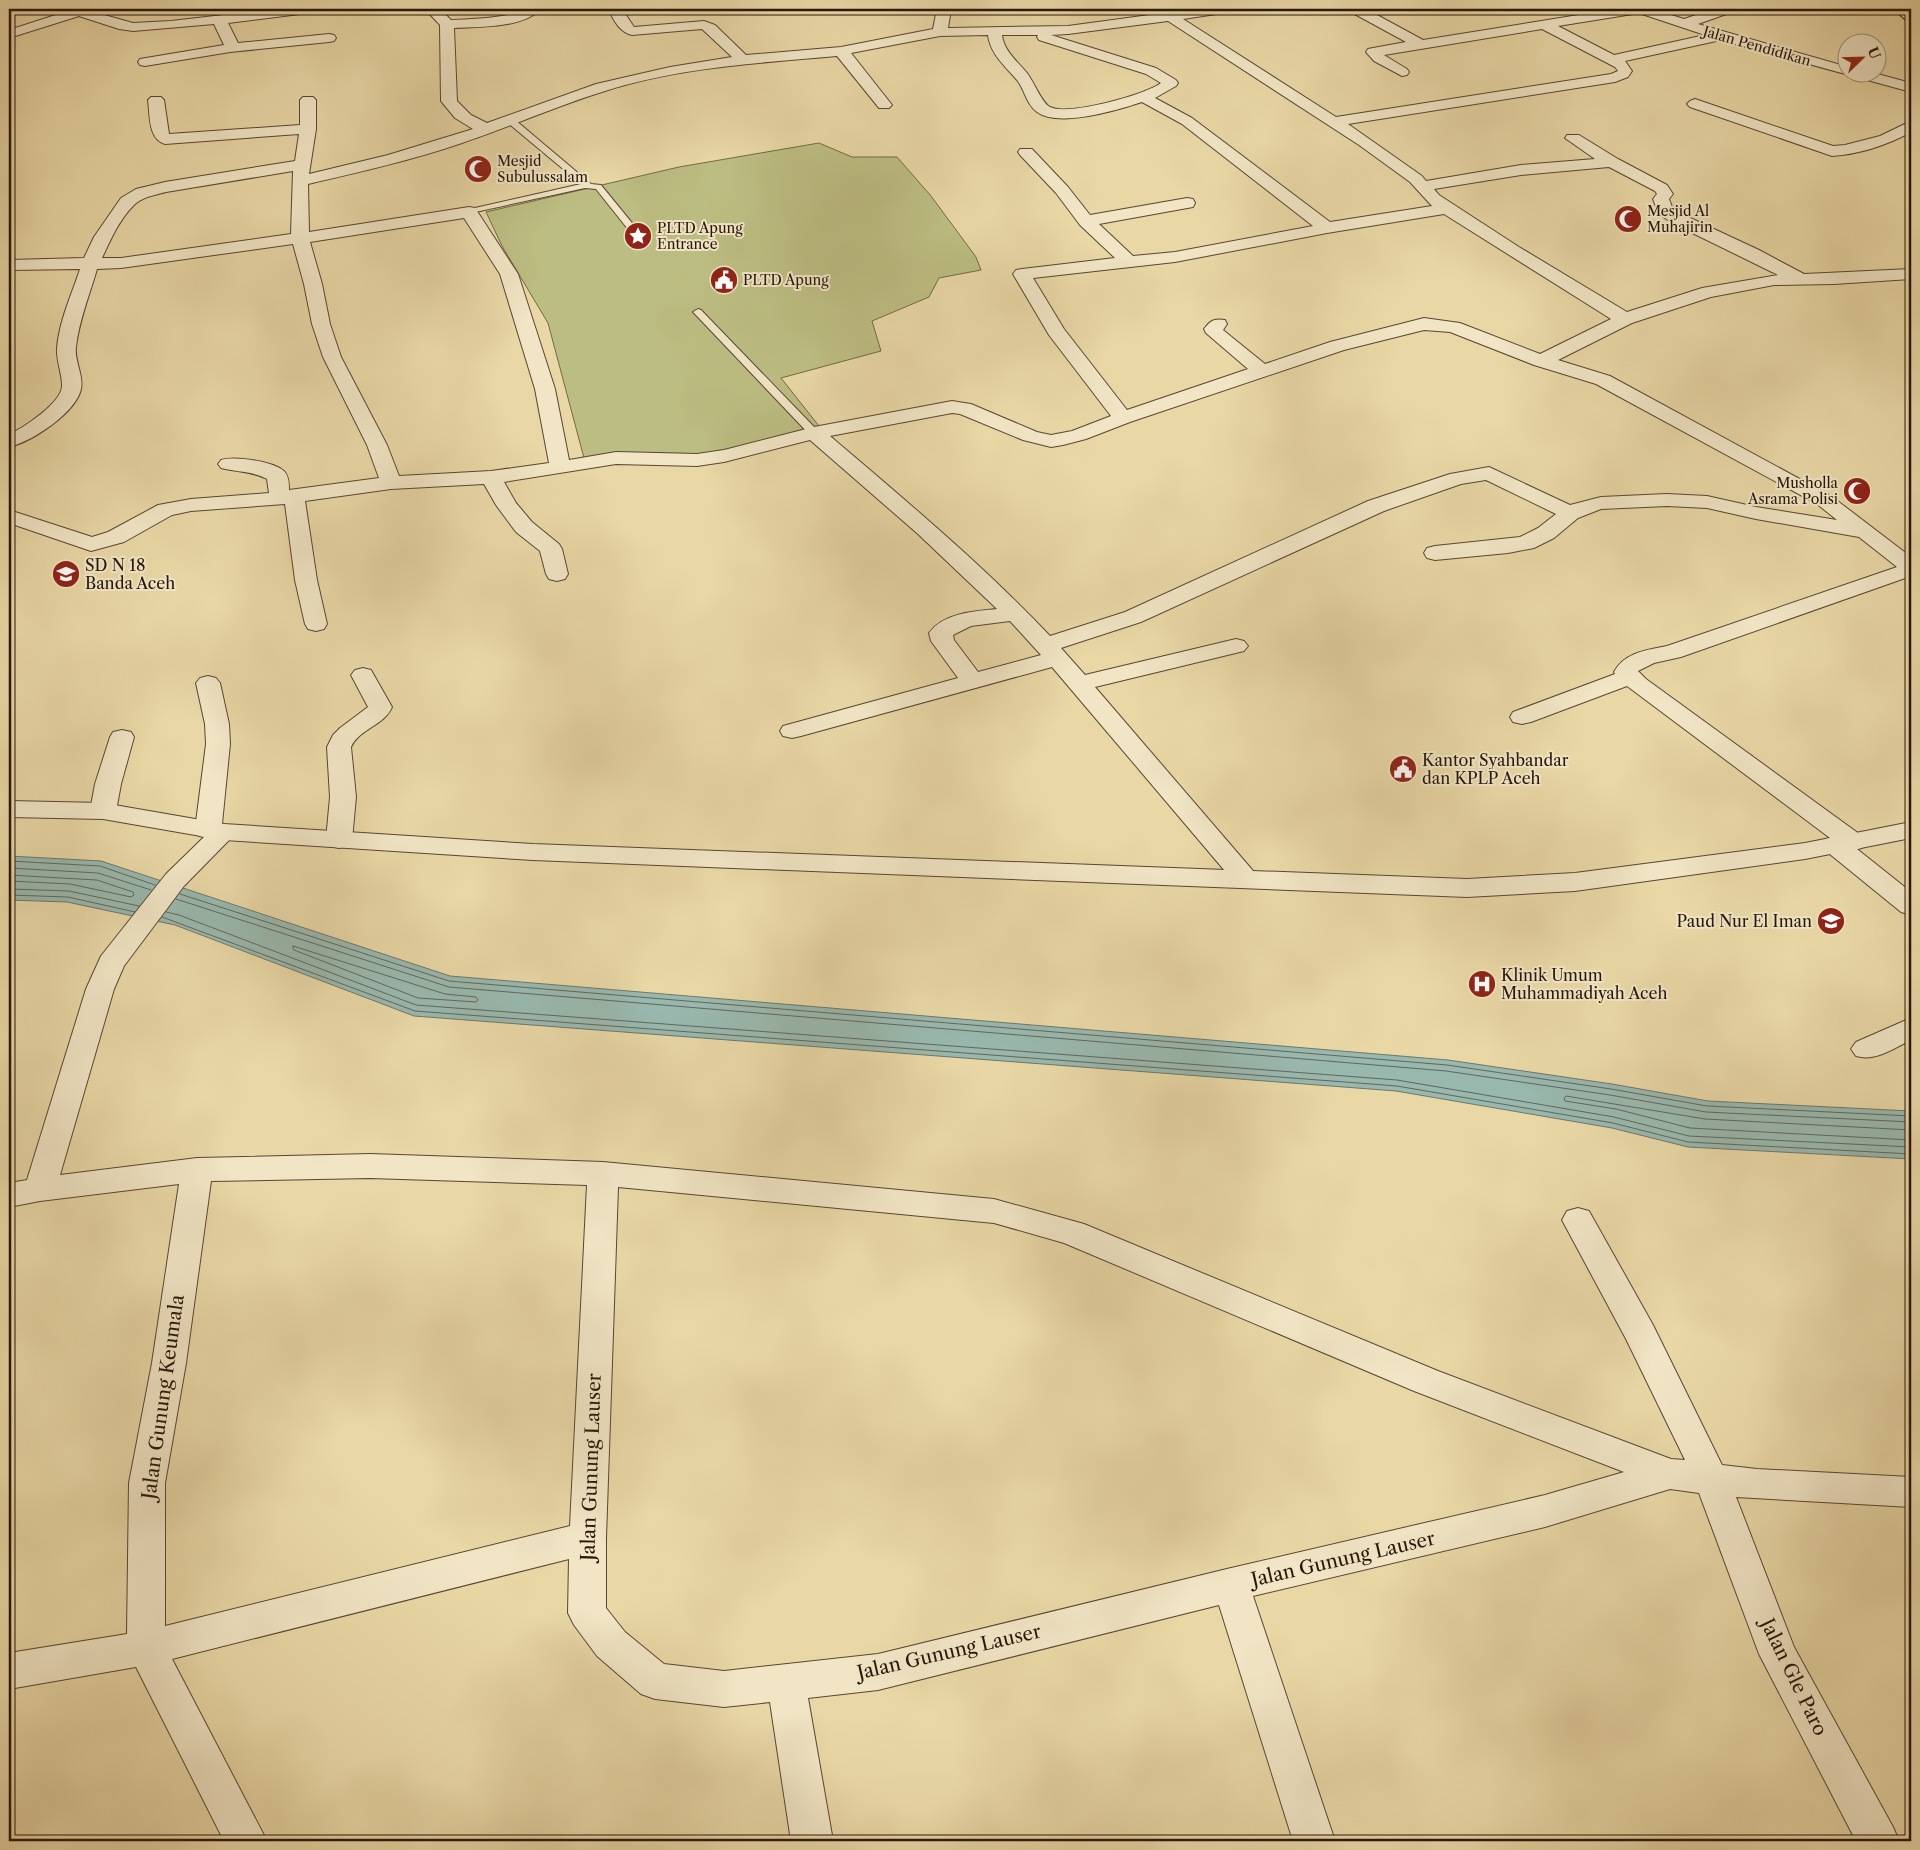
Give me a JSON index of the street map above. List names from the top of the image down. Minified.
{"streets":{"street":["Jalan Pendidikan","Jalan Gunung Keumala","Jalan Gunung Lauser","Jalan Gle Paro"]},"places":{"mosque":["Mesjid Subulussalam","Mesjid Al Muhajirin","Musholla Asrama Polisi"],"place":["PLTD Apung Entrance"],"public building":["PLTD Apung","Kantor Syahbandar dan KPLP Aceh"],"school or university":["SD N 18 Banda Aceh","Paud Nur El Iman"],"hospital":["Klinik Umum Muhammadiyah Aceh"]},"north":"top right"}
